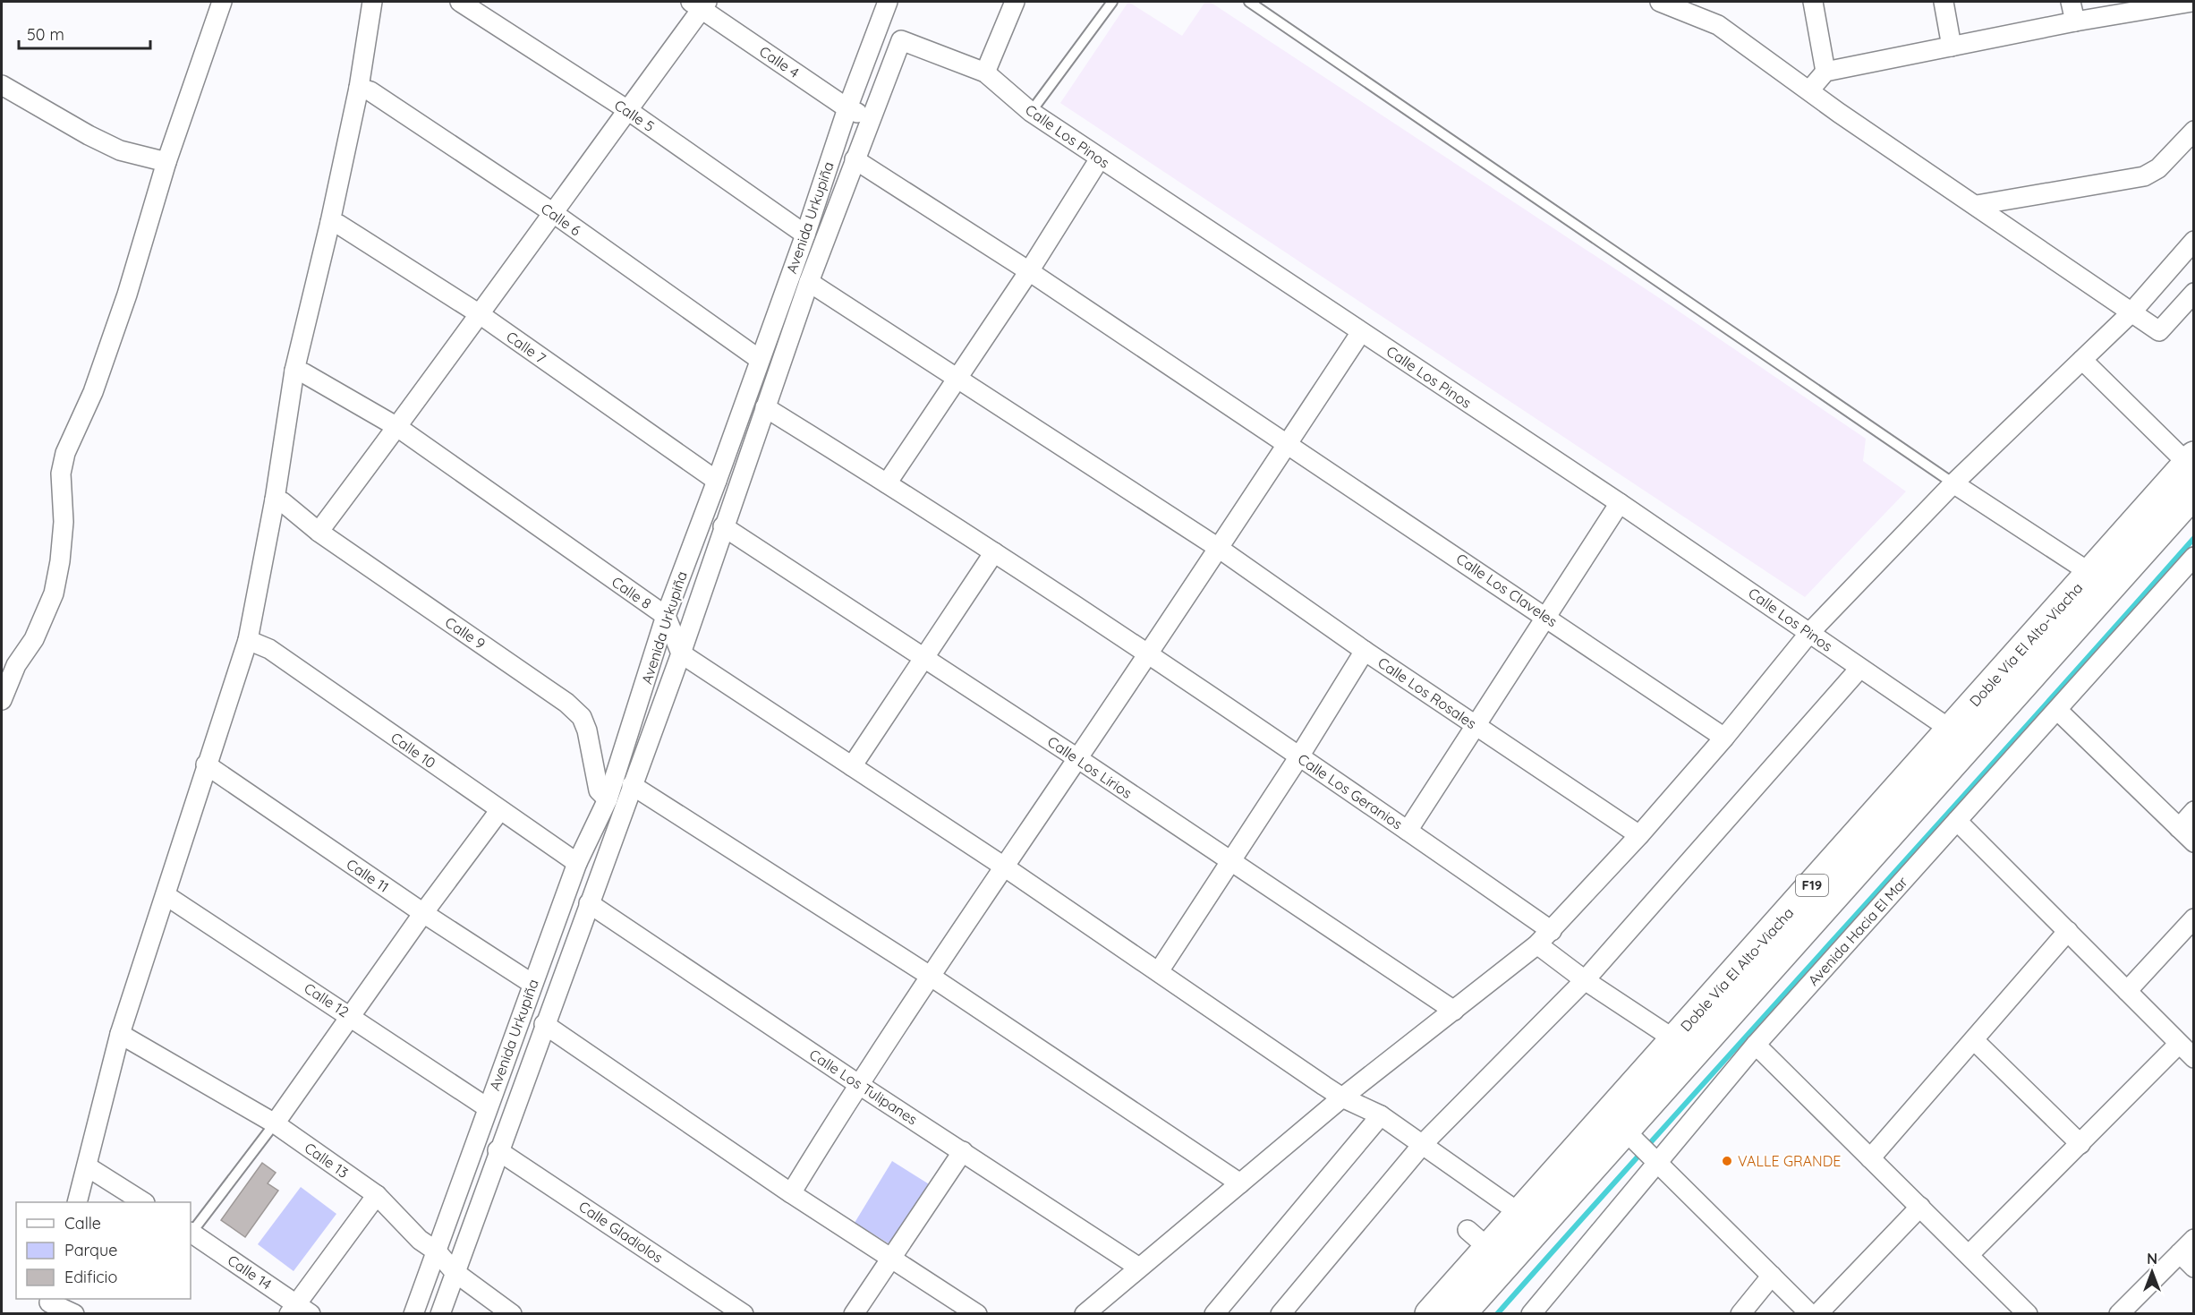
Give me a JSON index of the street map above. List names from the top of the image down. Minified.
{"streets":{"highway":["Doble Vía El Alto-Viacha","F19"],"street":["Calle 4","Calle 5","Calle Los Pinos","Avenida Urkupiña","Calle 6","Calle 7","Calle Los Claveles","Calle 8","Calle 9","Calle Los Rosales","Calle 10","Calle Los Lirios","Calle Los Geranios","Calle 11","Avenida Hacia El Mar","Calle 12","Calle Los Tulipanes","Calle 13","Calle Gladiolos","Calle 14"]},"crossings":[["Calle 4","Calle Los Pinos"],["Calle 4","Avenida Urkupiña"],["Calle 5","Avenida Urkupiña"],["Calle Los Pinos","Doble Vía El Alto-Viacha"],["Avenida Urkupiña","Calle 6"],["Avenida Urkupiña","Calle 7"],["Avenida Urkupiña","Calle 8"],["Avenida Urkupiña","Calle 9"],["Avenida Urkupiña","Calle 10"],["Avenida Urkupiña","Calle 11"],["Avenida Urkupiña","Calle 12"],["Avenida Urkupiña","Calle 13"]],"places":["VALLE GRANDE"],"legend":["Calle","Parque","Edificio"],"scale_bar":"50 m","north":"top"}
